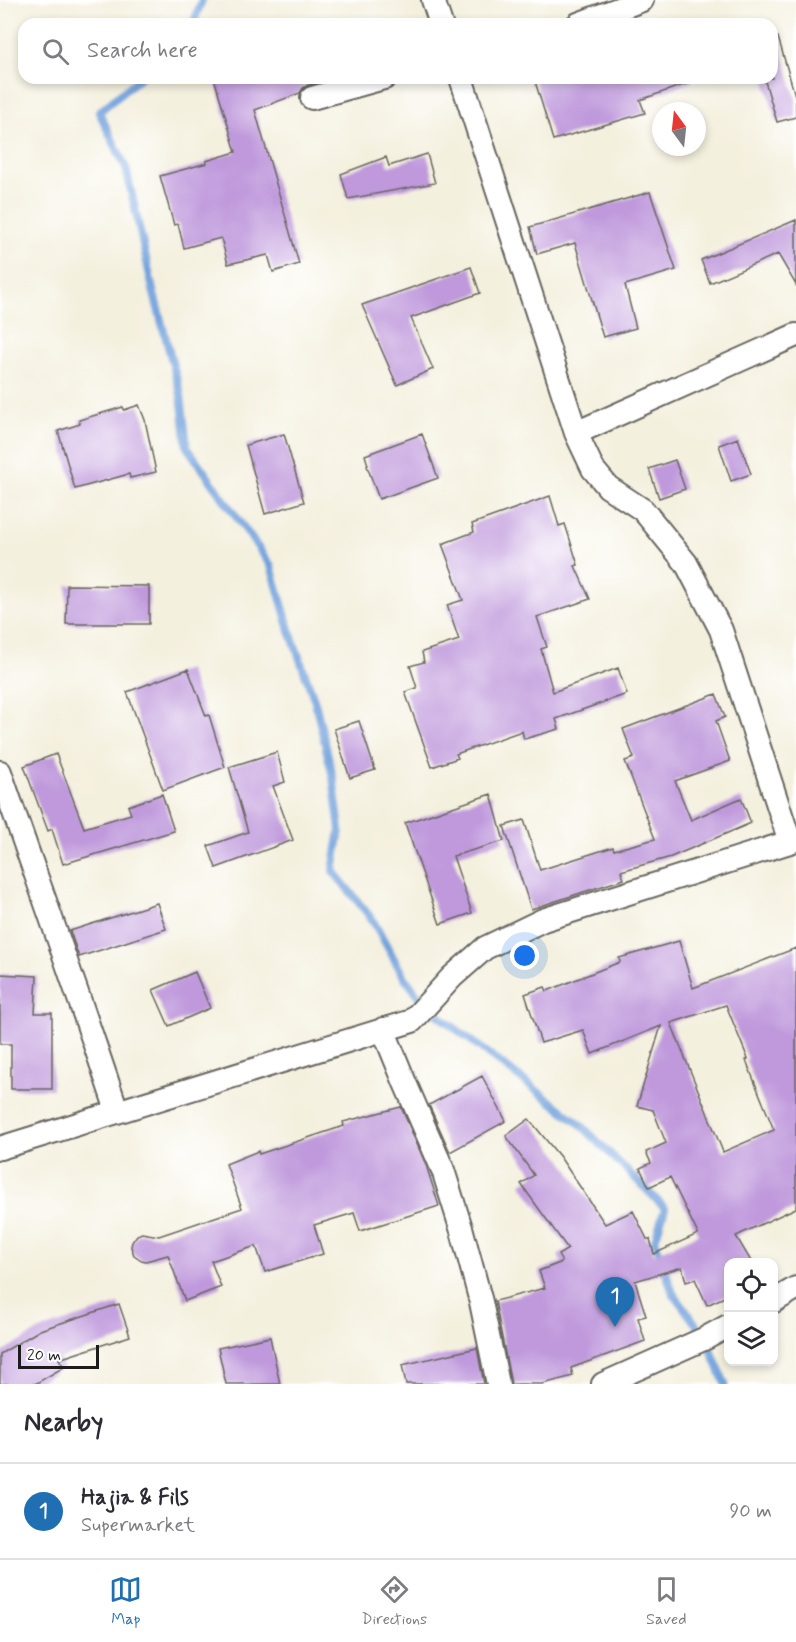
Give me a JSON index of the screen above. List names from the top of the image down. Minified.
{"scale_bar":"20 m","north":"top","page":{"search":"Search here","pins":"1","scale":"20 m","heading":"Nearby","list":[{"mark":"1","name":"Hajia & Fils","note":"Supermarket","value":"90 m"}],"nav":["Map","Directions","Saved"]}}
